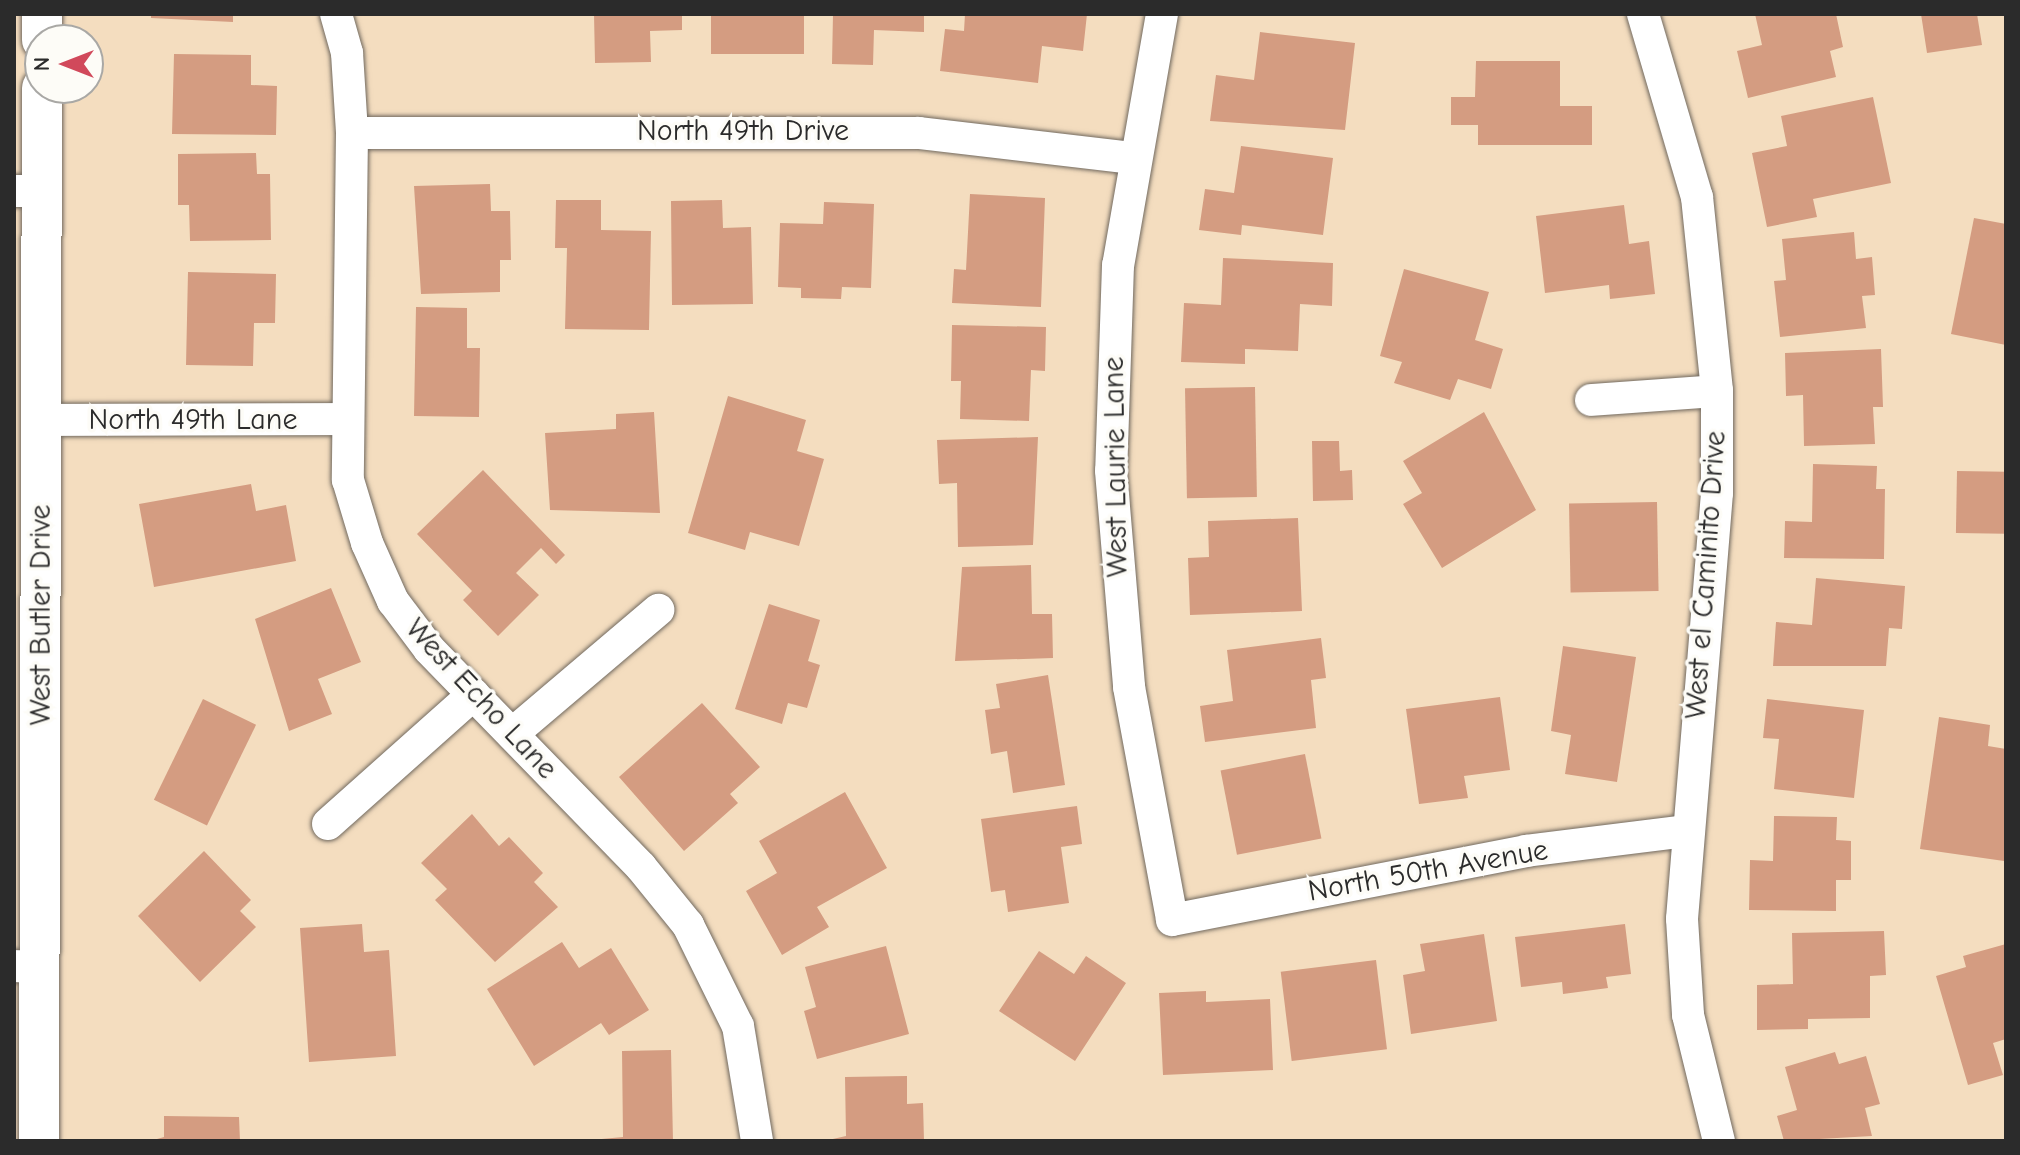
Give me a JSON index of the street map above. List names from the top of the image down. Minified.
{"streets":{"street":["North 49th Drive","North 49th Lane","West Laurie Lane","West el Caminito Drive","West Butler Drive","West Echo Lane","North 50th Avenue"]},"crossings":[["North 49th Drive","West Laurie Lane"],["North 49th Drive","West Echo Lane"],["North 49th Lane","West Butler Drive"],["North 49th Lane","West Echo Lane"],["West Laurie Lane","North 50th Avenue"],["West el Caminito Drive","North 50th Avenue"]],"north":"left"}
